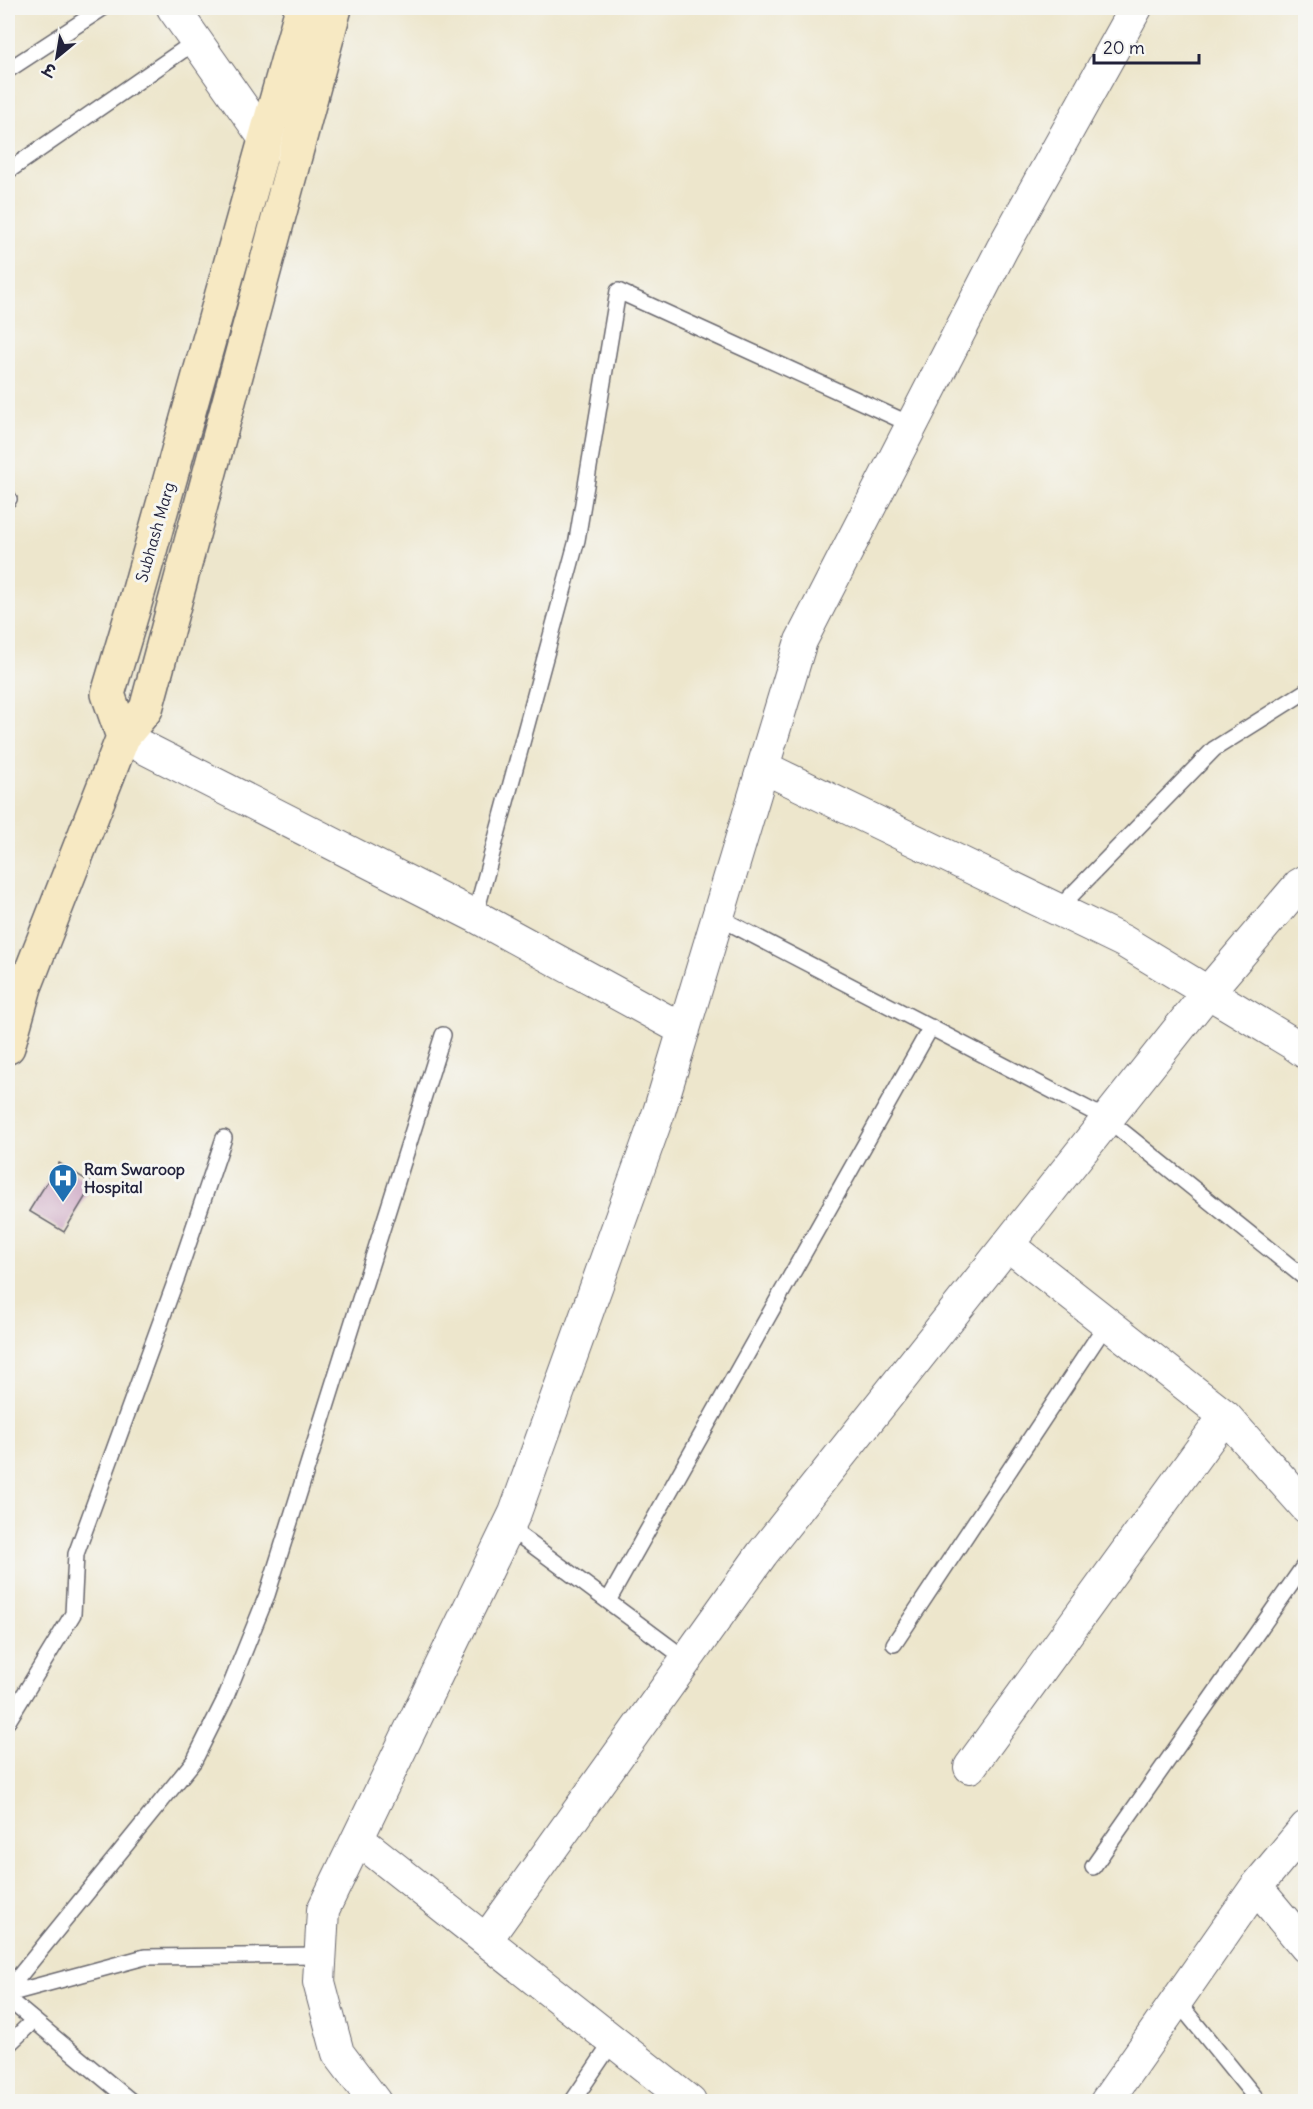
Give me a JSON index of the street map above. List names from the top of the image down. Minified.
{"streets":{"main road":["Subhash Marg"]},"places":{"hospital":["Ram Swaroop Hospital"]},"scale_bar":"20 m","north":"bottom left"}
